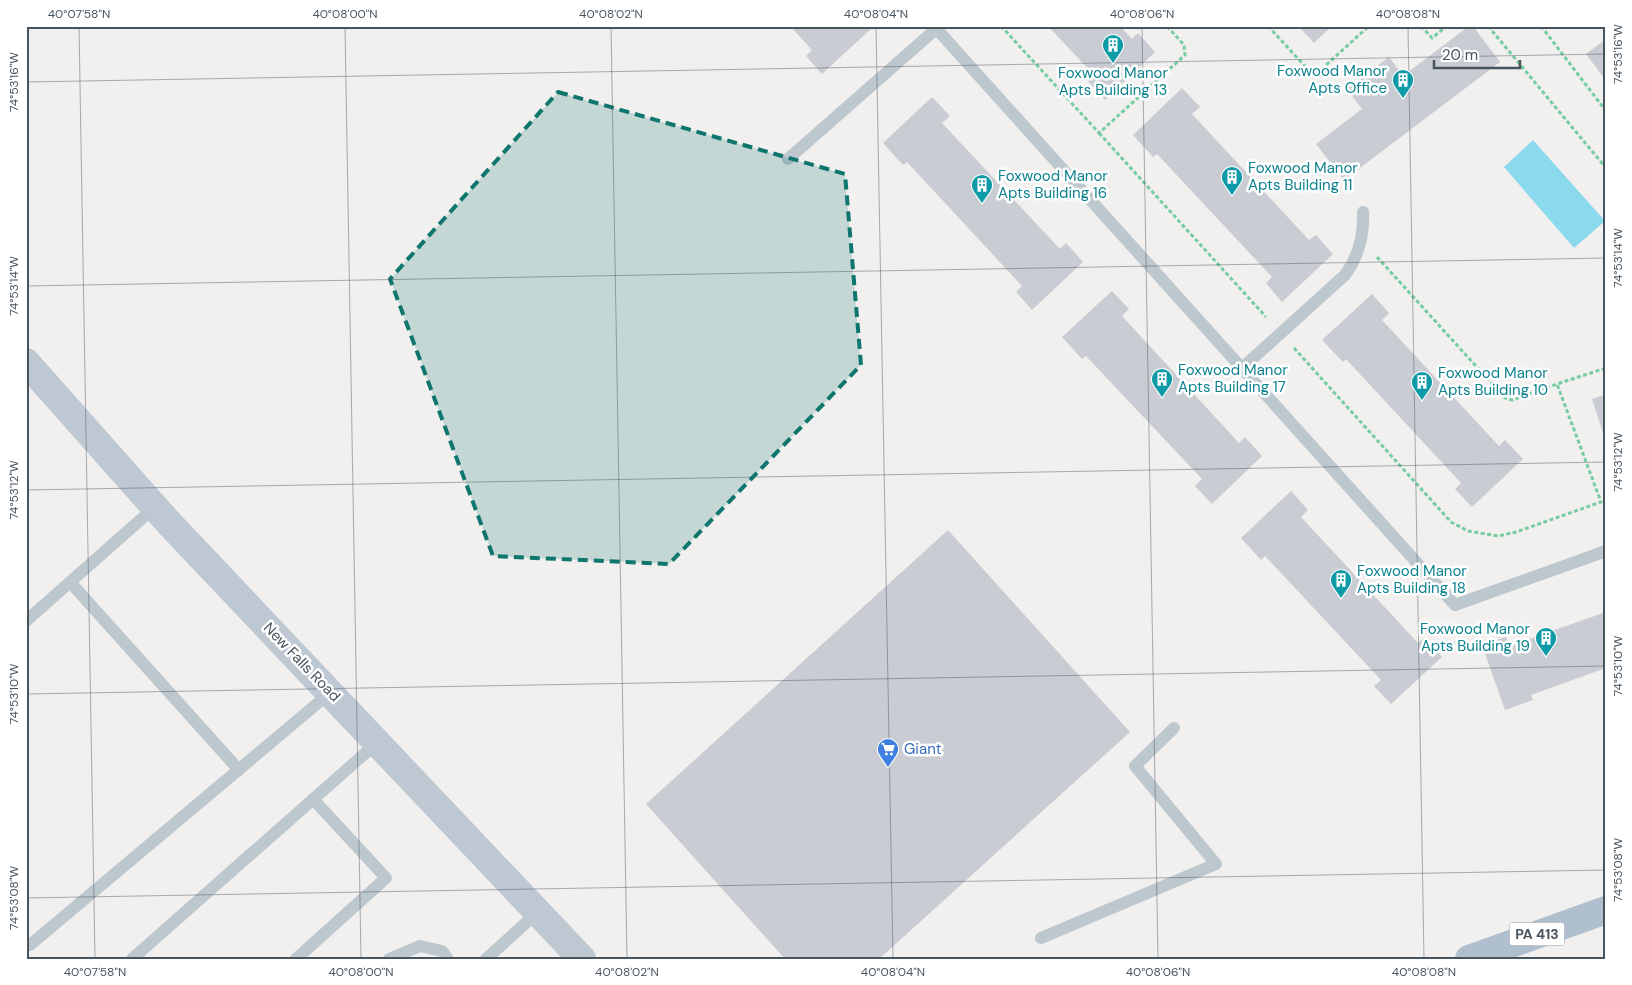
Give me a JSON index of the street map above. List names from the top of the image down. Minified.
{"streets":{"main road":["New Falls Road","PA 413"]},"places":{"building":["Foxwood Manor Apts Building 13","Foxwood Manor Apts Office","Foxwood Manor Apts Building 11","Foxwood Manor Apts Building 16","Foxwood Manor Apts Building 17","Foxwood Manor Apts Building 10","Foxwood Manor Apts Building 18","Foxwood Manor Apts Building 19"],"supermarket":["Giant"]},"scale_bar":"20 m","coordinates":["40°07'58\"N","40°08'00\"N","40°08'02\"N","40°08'04\"N","40°08'06\"N","40°08'08\"N","74°53'16\"W","74°53'14\"W","74°53'12\"W","74°53'10\"W","74°53'08\"W"]}
